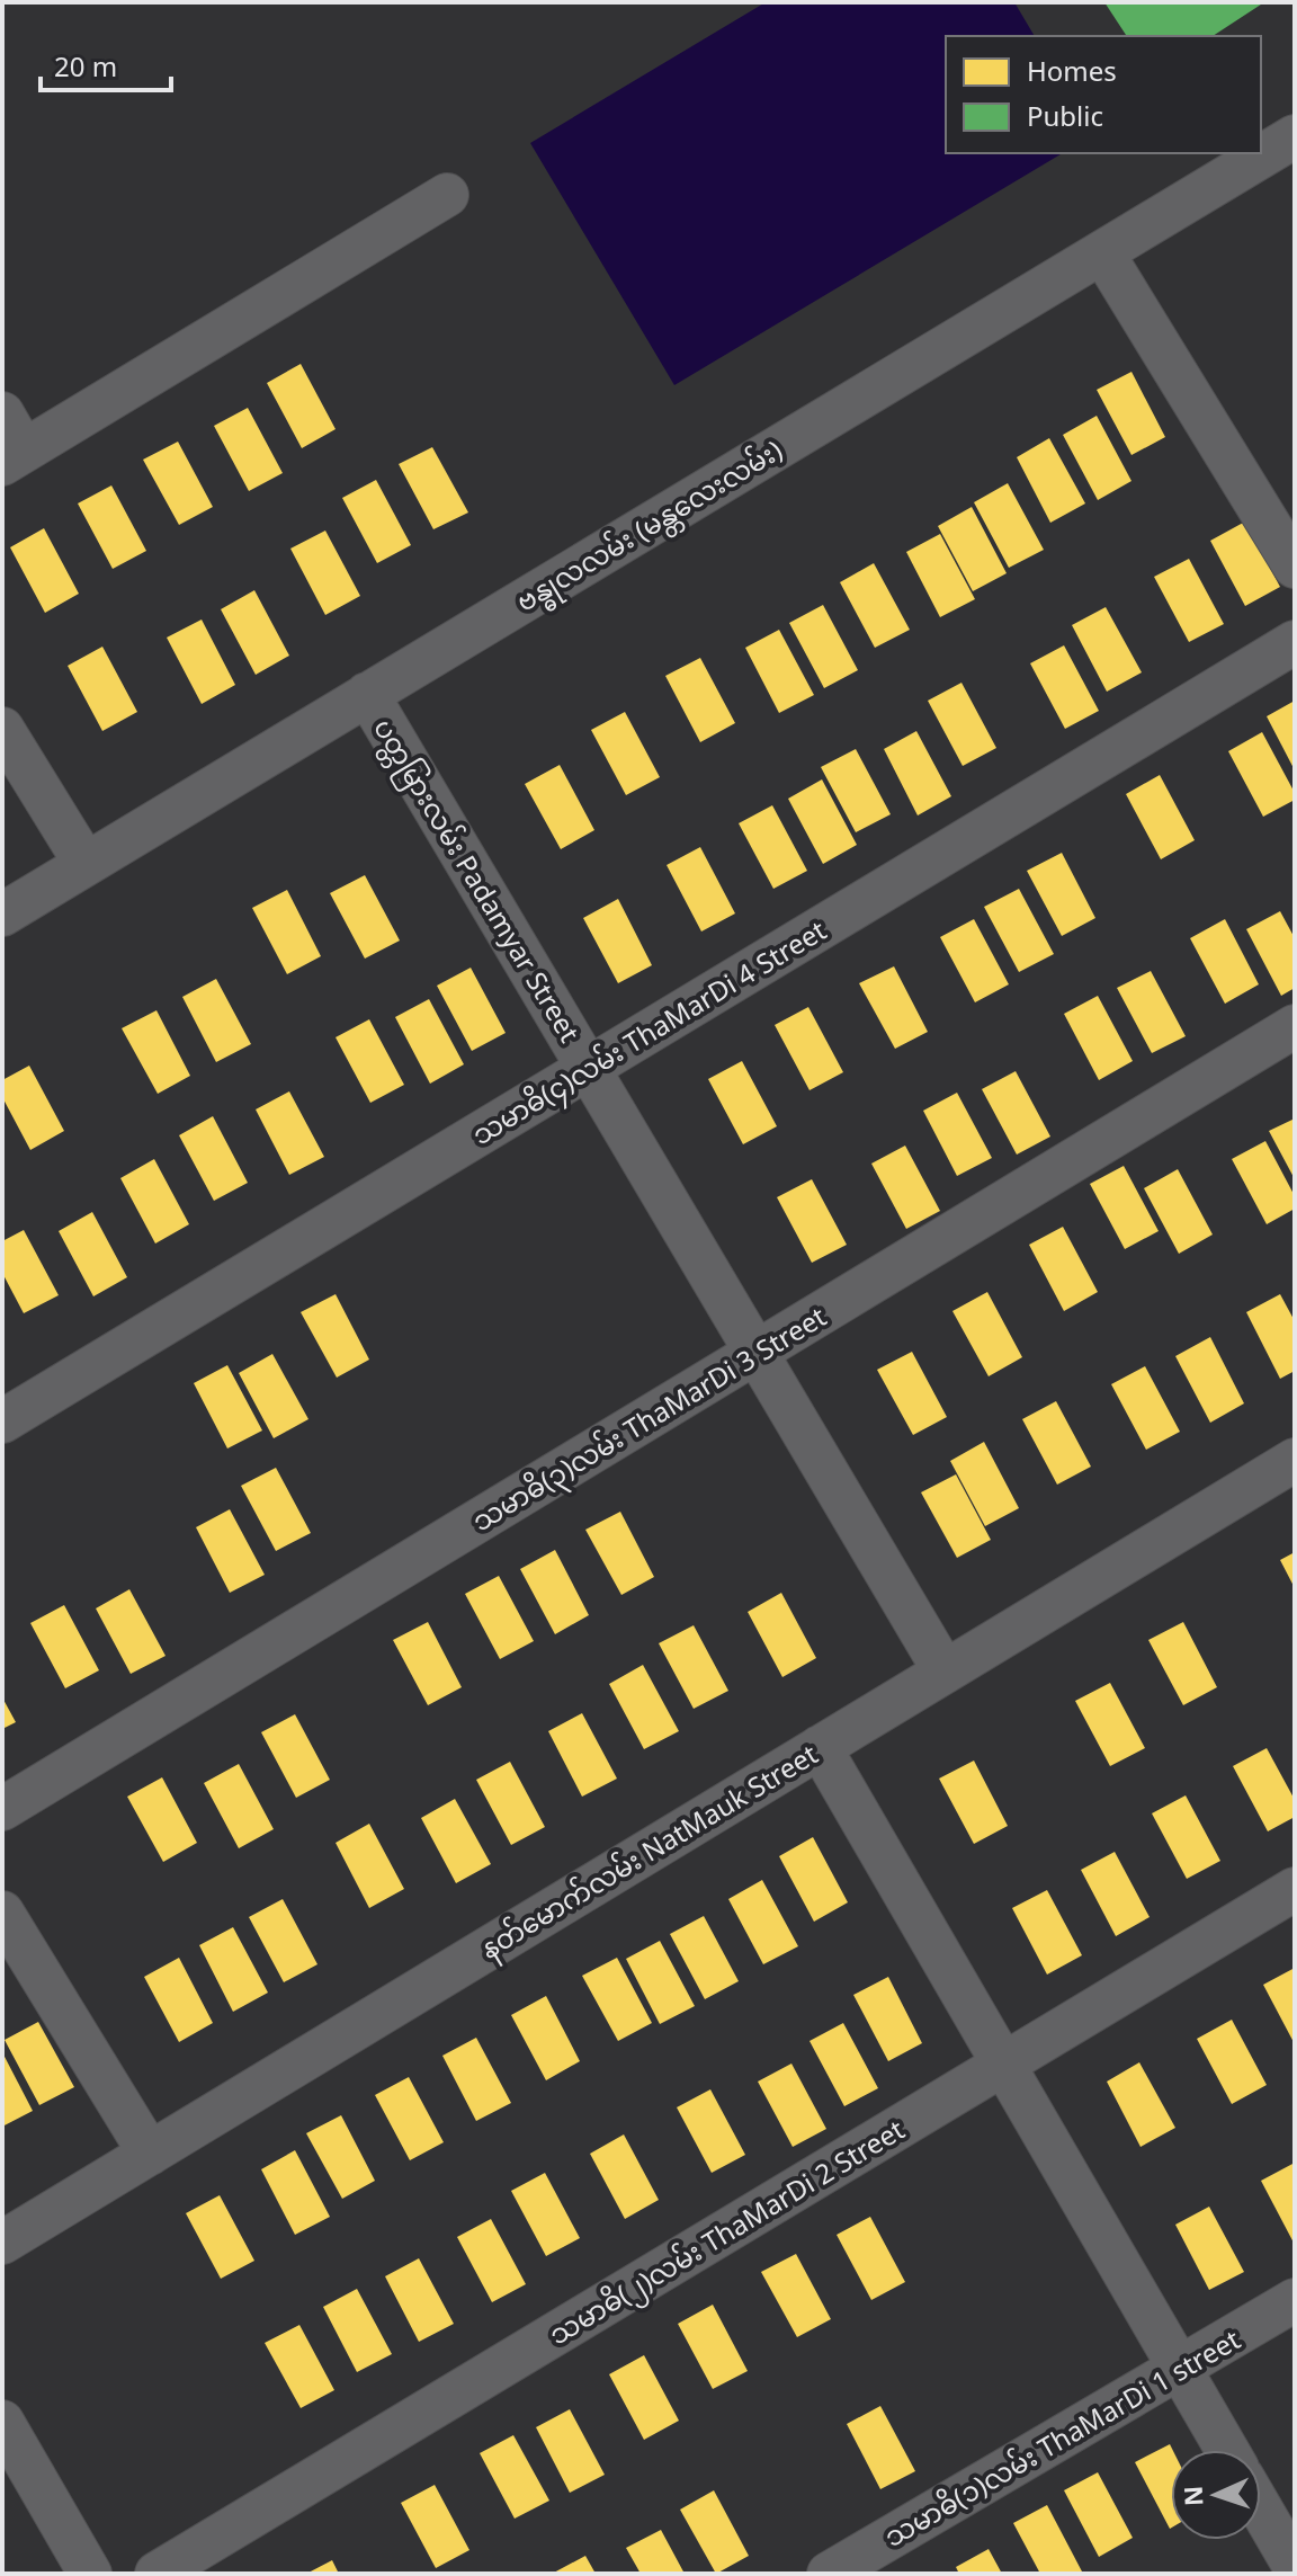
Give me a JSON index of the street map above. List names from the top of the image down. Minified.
{"streets":{"street":["ဗန္ဓုလလမ်း (မန္တလေးလမ်း)","ပတ္တမြားလမ်း Padamyar Street","သမာဓိ(၄)လမ်း ThaMarDi 4 Street","သမာဓိ(၃)လမ်း ThaMarDi 3 Street","နတ်မောက်လမ်း NatMauk Street","သမာဓိ(၂)လမ်း ThaMarDi 2 Street","သမာဓိ(၁)လမ်း ThaMarDi 1 street"]},"crossings":[["ဗန္ဓုလလမ်း (မန္တလေးလမ်း)","ပတ္တမြားလမ်း Padamyar Street"],["ပတ္တမြားလမ်း Padamyar Street","သမာဓိ(၄)လမ်း ThaMarDi 4 Street"],["ပတ္တမြားလမ်း Padamyar Street","သမာဓိ(၃)လမ်း ThaMarDi 3 Street"],["ပတ္တမြားလမ်း Padamyar Street","နတ်မောက်လမ်း NatMauk Street"]],"legend":["Homes","Public"],"scale_bar":"20 m","north":"left"}
